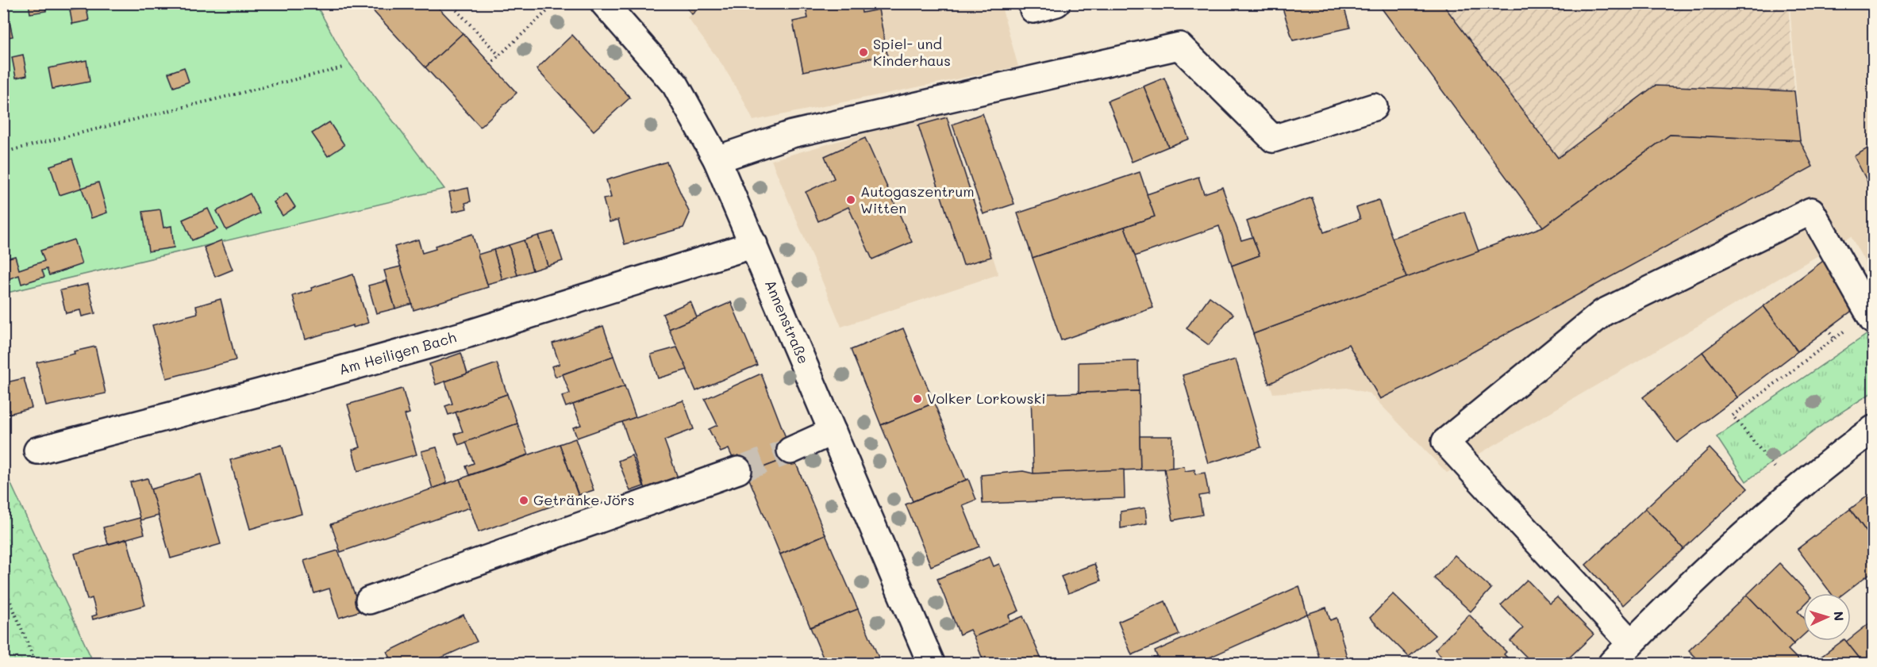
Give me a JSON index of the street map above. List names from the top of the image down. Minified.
{"streets":{"street":["Annenstraße","Am Heiligen Bach"]},"crossings":[["Annenstraße","Am Heiligen Bach"]],"places":["Spiel- und Kinderhaus","Autogaszentrum Witten","Volker Lorkowski","Getränke Jörs"],"north":"right"}
